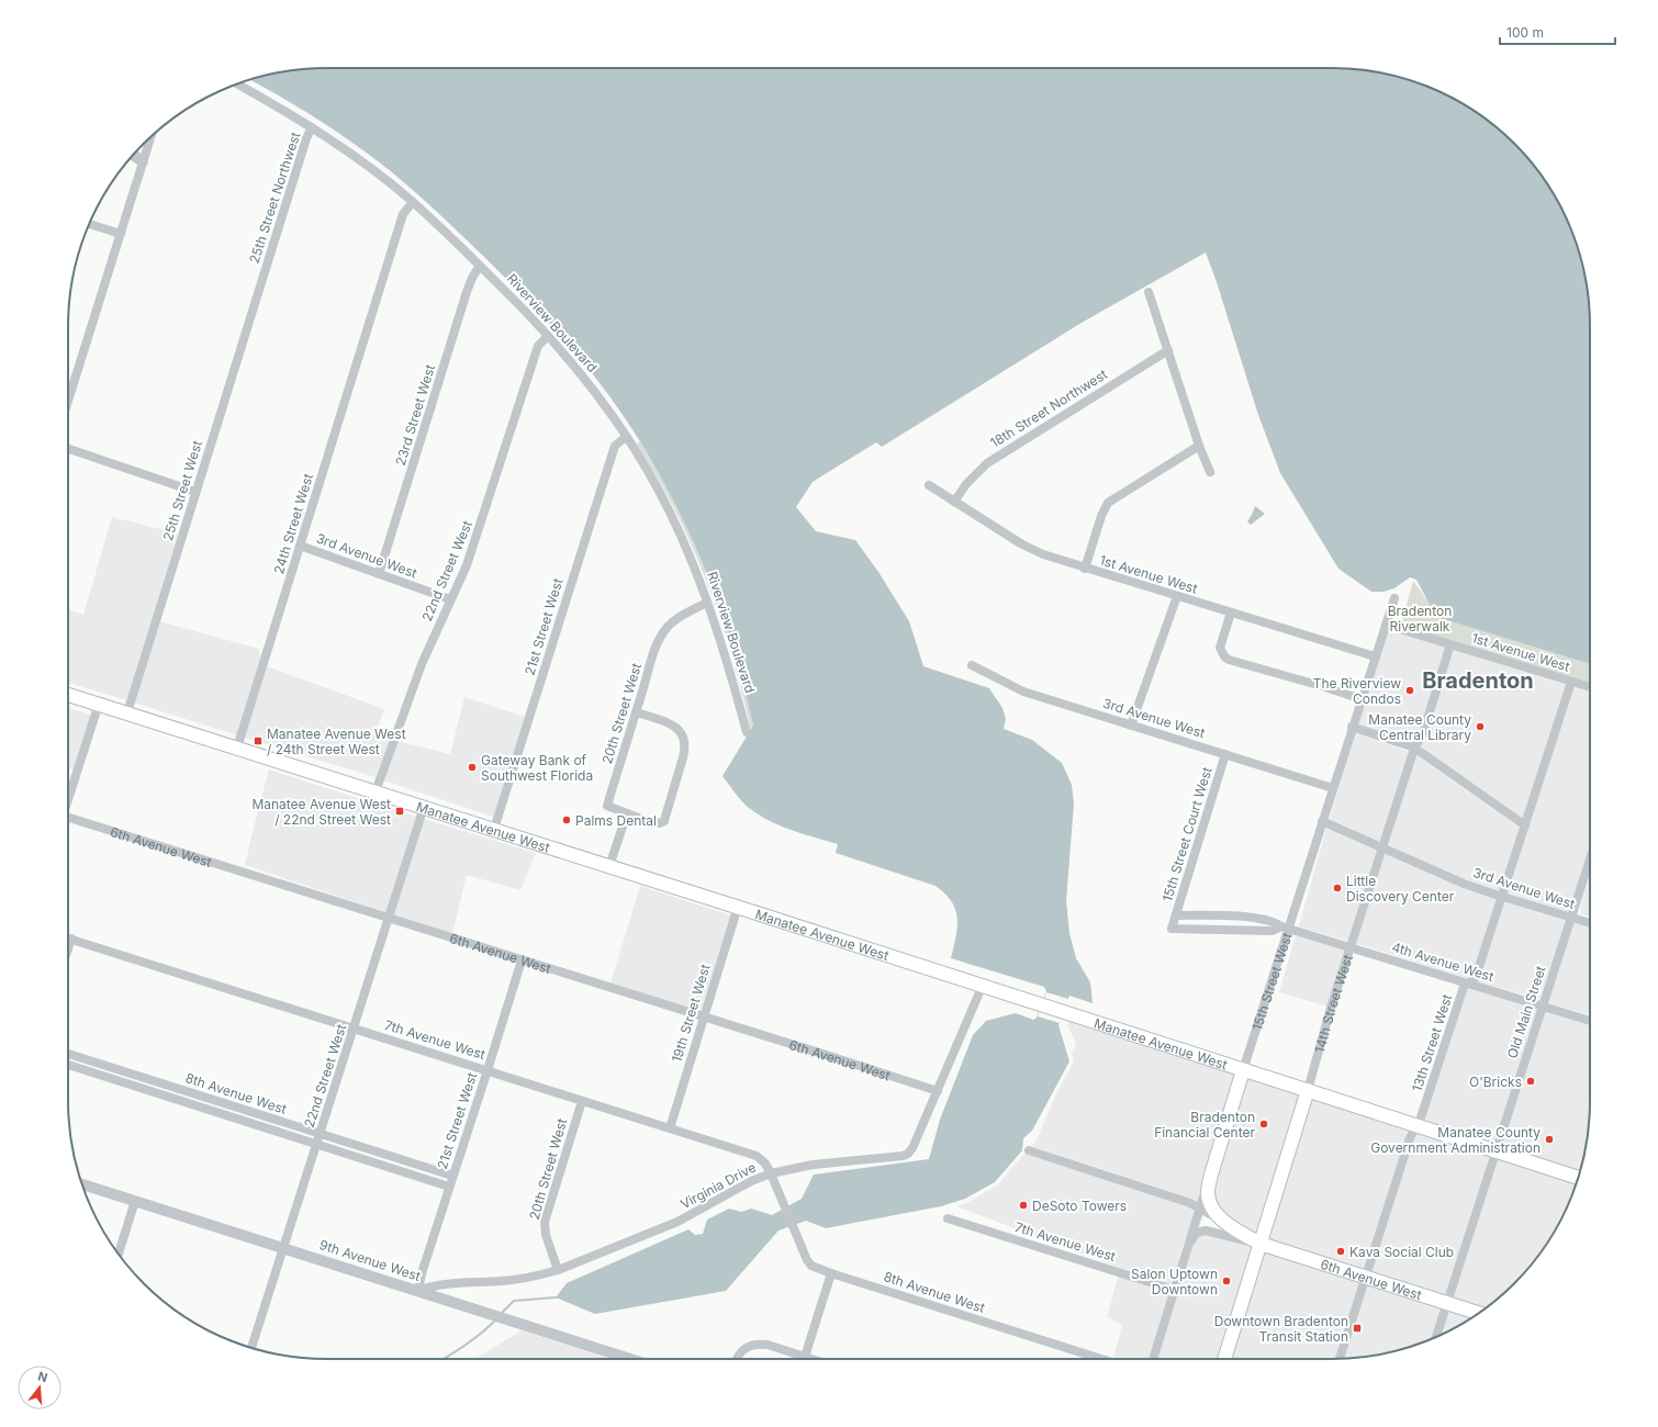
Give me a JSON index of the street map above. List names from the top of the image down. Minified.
{"streets":{"main road":["Manatee Avenue West","6th Avenue West","15th Street West","14th Street West"],"street":["25th Street Northwest","Riverview Boulevard","18th Street Northwest","23rd Street West","25th Street West","24th Street West","3rd Avenue West","22nd Street West","1st Avenue West","21st Street West","20th Street West","15th Street Court West","4th Avenue West","Old Main Street","19th Street West","7th Avenue West","13th Street West","8th Avenue West","Virginia Drive","9th Avenue West"]},"crossings":[["25th Street Northwest","Riverview Boulevard"],["25th Street Northwest","25th Street West"],["Riverview Boulevard","23rd Street West"],["Riverview Boulevard","24th Street West"],["Riverview Boulevard","22nd Street West"],["Riverview Boulevard","21st Street West"],["Riverview Boulevard","20th Street West"],["18th Street Northwest","1st Avenue West"],["23rd Street West","3rd Avenue West"],["25th Street West","Manatee Avenue West"],["24th Street West","3rd Avenue West"],["24th Street West","Manatee Avenue West"],["3rd Avenue West","22nd Street West"],["3rd Avenue West","15th Street Court West"],["3rd Avenue West","15th Street West"],["3rd Avenue West","14th Street West"],["3rd Avenue West","Old Main Street"],["3rd Avenue West","13th Street West"],["22nd Street West","Manatee Avenue West"],["22nd Street West","6th Avenue West"],["22nd Street West","7th Avenue West"],["22nd Street West","8th Avenue West"],["22nd Street West","9th Avenue West"],["1st Avenue West","15th Street West"],["1st Avenue West","14th Street West"],["1st Avenue West","13th Street West"],["21st Street West","Manatee Avenue West"],["21st Street West","6th Avenue West"],["21st Street West","7th Avenue West"],["21st Street West","8th Avenue West"],["21st Street West","Virginia Drive"],["21st Street West","9th Avenue West"],["20th Street West","7th Avenue West"],["20th Street West","Virginia Drive"],["Manatee Avenue West","15th Street West"],["Manatee Avenue West","14th Street West"],["Manatee Avenue West","Old Main Street"],["Manatee Avenue West","19th Street West"],["Manatee Avenue West","13th Street West"],["Manatee Avenue West","Virginia Drive"],["15th Street Court West","4th Avenue West"],["6th Avenue West","15th Street West"],["6th Avenue West","14th Street West"],["6th Avenue West","Old Main Street"],["6th Avenue West","19th Street West"],["6th Avenue West","13th Street West"],["6th Avenue West","Virginia Drive"],["4th Avenue West","15th Street West"],["4th Avenue West","14th Street West"],["4th Avenue West","Old Main Street"],["4th Avenue West","13th Street West"],["15th Street West","7th Avenue West"],["19th Street West","7th Avenue West"],["7th Avenue West","8th Avenue West"],["7th Avenue West","Virginia Drive"],["Virginia Drive","9th Avenue West"]],"districts":["Bradenton"],"parks":["Bradenton Riverwalk"],"places":{"other":["The Riverview Condos","Manatee County Central Library","Gateway Bank of Southwest Florida","Palms Dental","Little Discovery Center","O'Bricks","Bradenton Financial Center","Manatee County Government Administration","DeSoto Towers","Kava Social Club","Salon Uptown Downtown"],"transit":["Manatee Avenue West / 24th Street West","Manatee Avenue West / 22nd Street West","Downtown Bradenton Transit Station"]},"scale_bar":"100 m","north":"top"}
